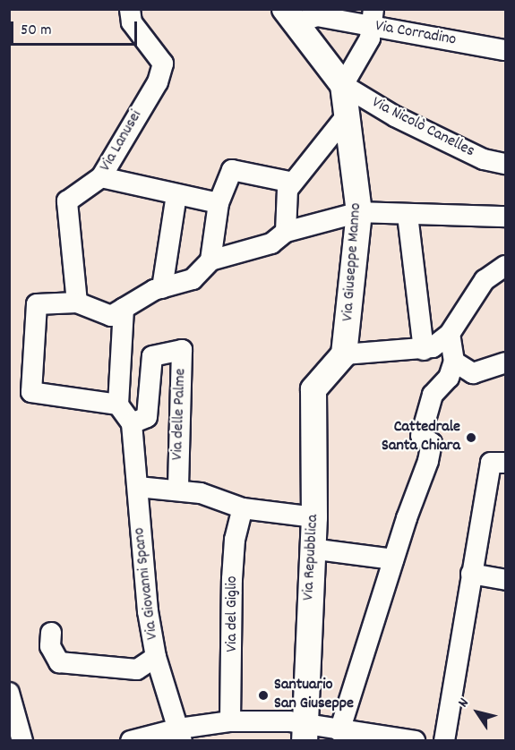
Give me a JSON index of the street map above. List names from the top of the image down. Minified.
{"streets":{"main road":["Via Giuseppe Manno","Via Repubblica"],"street":["Via Corradino","Via Nicolò Canelles","Via Lanusei","Via delle Palme","Via Giovanni Spano","Via del Giglio"]},"crossings":[["Via Nicolò Canelles","Via Giuseppe Manno"],["Via Giuseppe Manno","Via Repubblica"],["Via delle Palme","Via Giovanni Spano"]],"places":["Cattedrale Santa Chiara","Santuario San Giuseppe"],"scale_bar":"50 m","north":"top left"}
